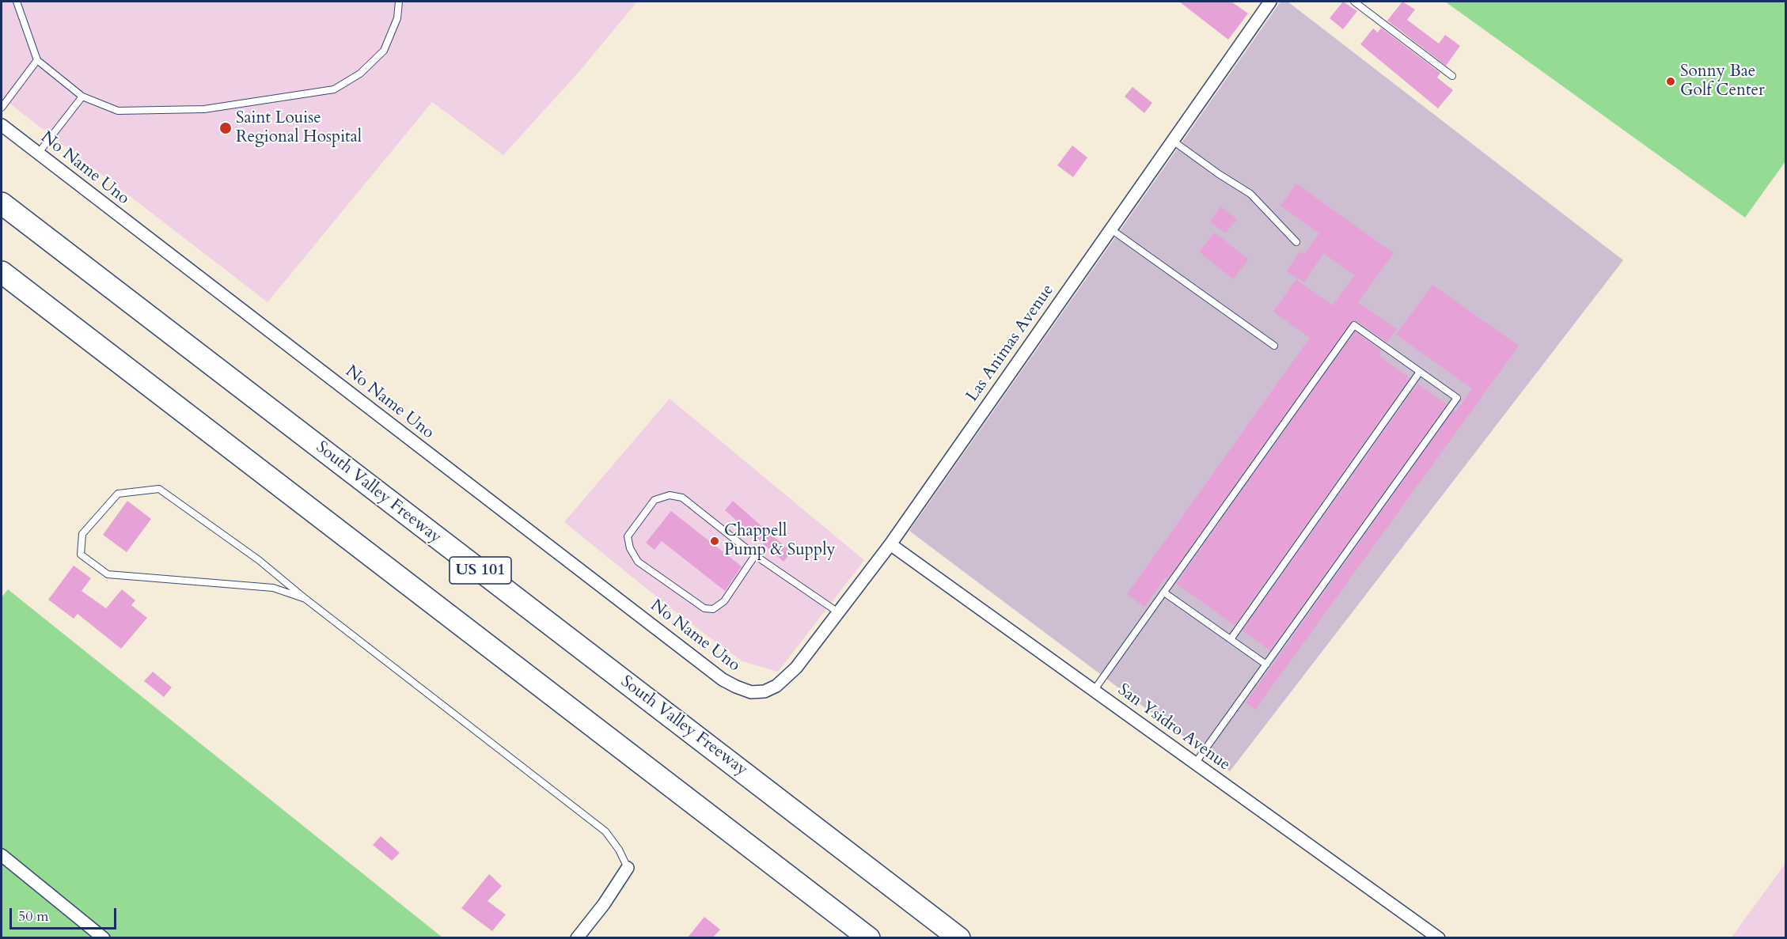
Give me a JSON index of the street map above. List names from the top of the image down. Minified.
{"streets":{"highway":["South Valley Freeway","US 101"],"street":["No Name Uno","Las Animas Avenue","San Ysidro Avenue"]},"crossings":[["No Name Uno","Las Animas Avenue"],["Las Animas Avenue","San Ysidro Avenue"]],"places":["Sonny Bae Golf Center","Saint Louise Regional Hospital","Chappell Pump & Supply"],"scale_bar":"50 m"}
